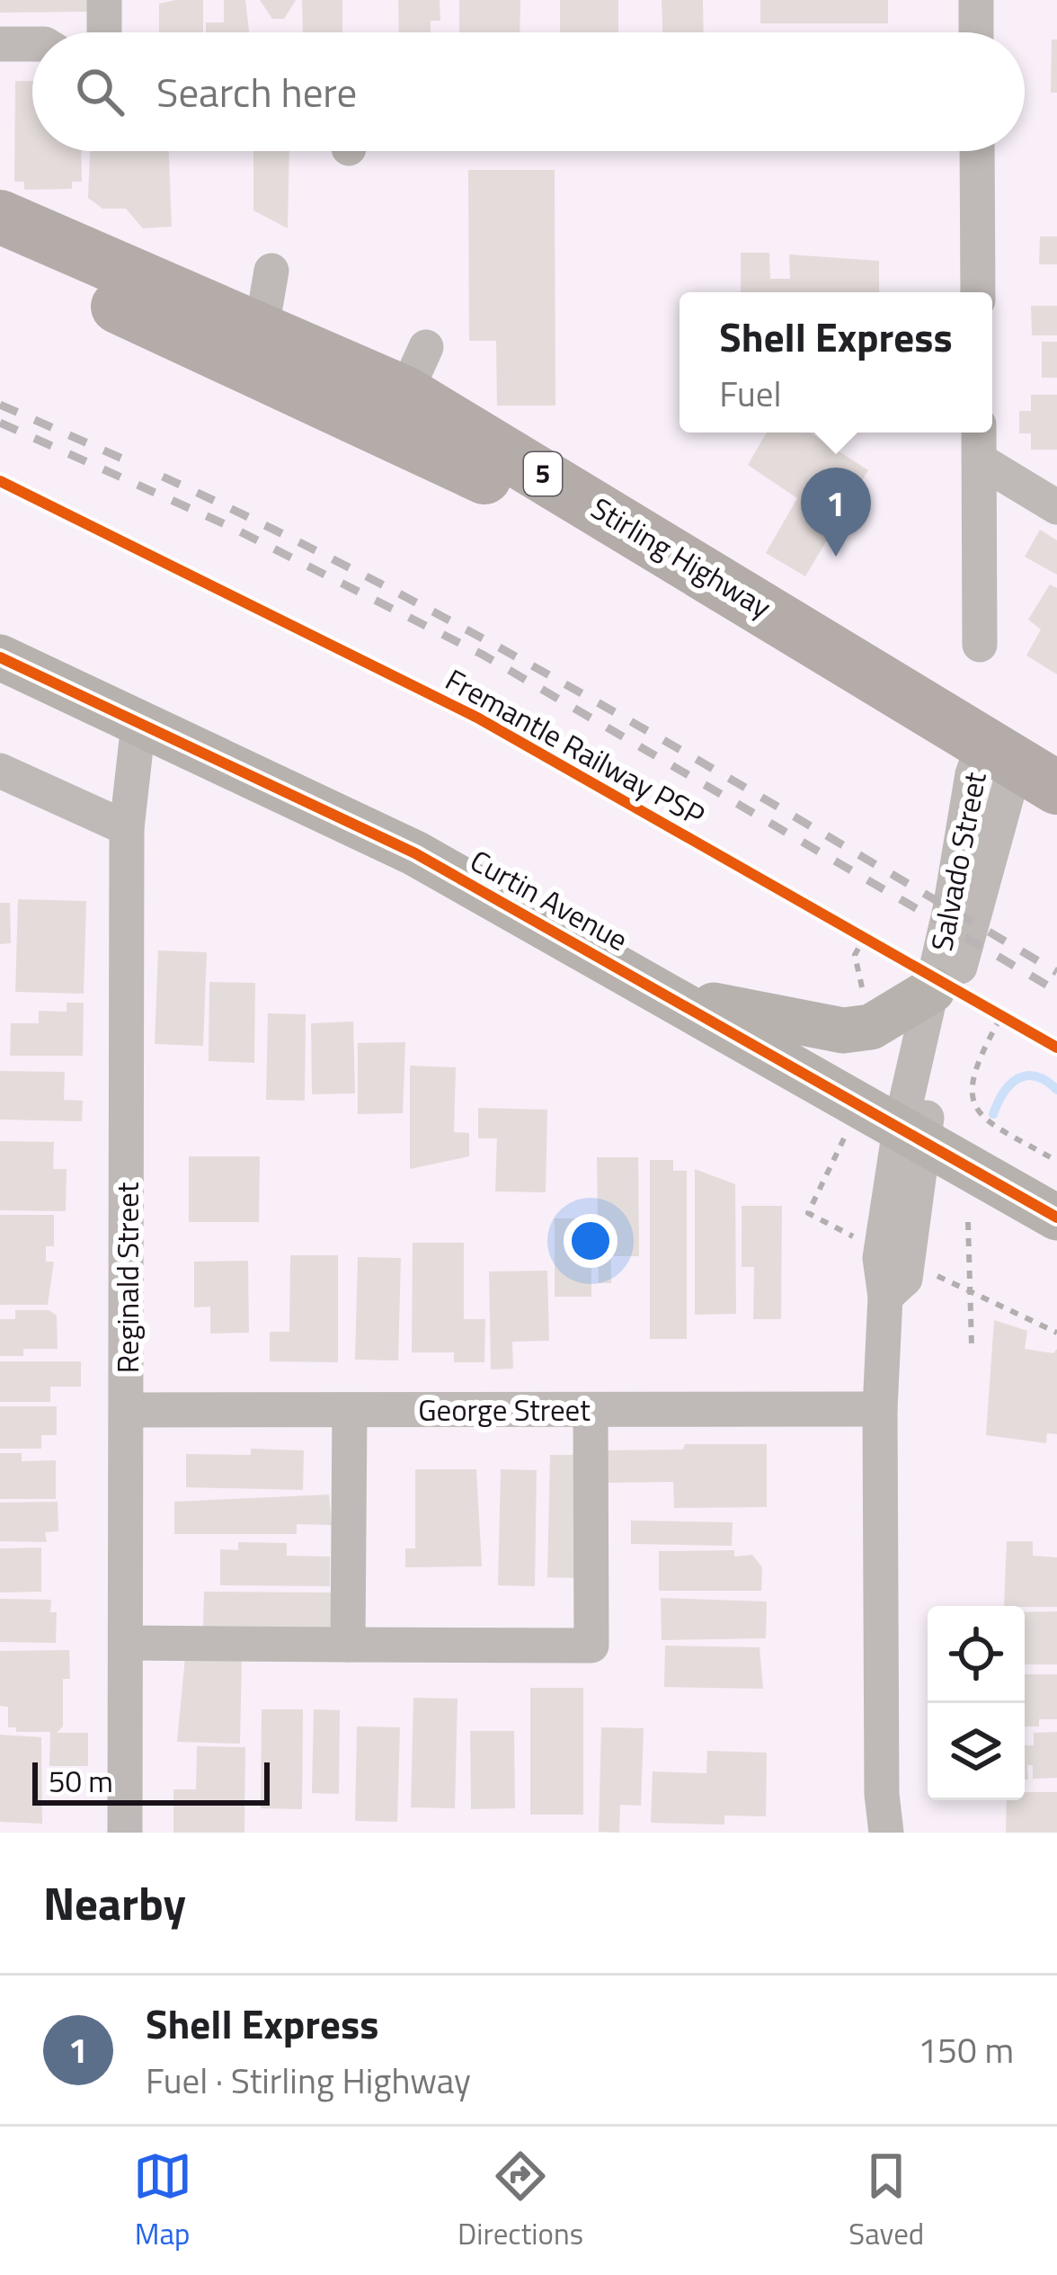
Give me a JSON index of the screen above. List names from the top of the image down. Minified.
{"streets":{"highway":["5","Stirling Highway"],"main road":["Curtin Avenue"],"street":["Salvado Street","Reginald Street","George Street"],"cycle path":["Fremantle Railway PSP"]},"crossings":[["Stirling Highway","Salvado Street"],["Salvado Street","Curtin Avenue"],["Salvado Street","George Street"],["Curtin Avenue","Reginald Street"],["Reginald Street","George Street"]],"scale_bar":"50 m","page":{"search":"Search here","popup":["Shell Express","Fuel"],"pins":"1","scale":"50 m","heading":"Nearby","list":[{"mark":"1","name":"Shell Express","note":"Fuel · Stirling Highway","value":"150 m"}],"nav":["Map","Directions","Saved"]}}
